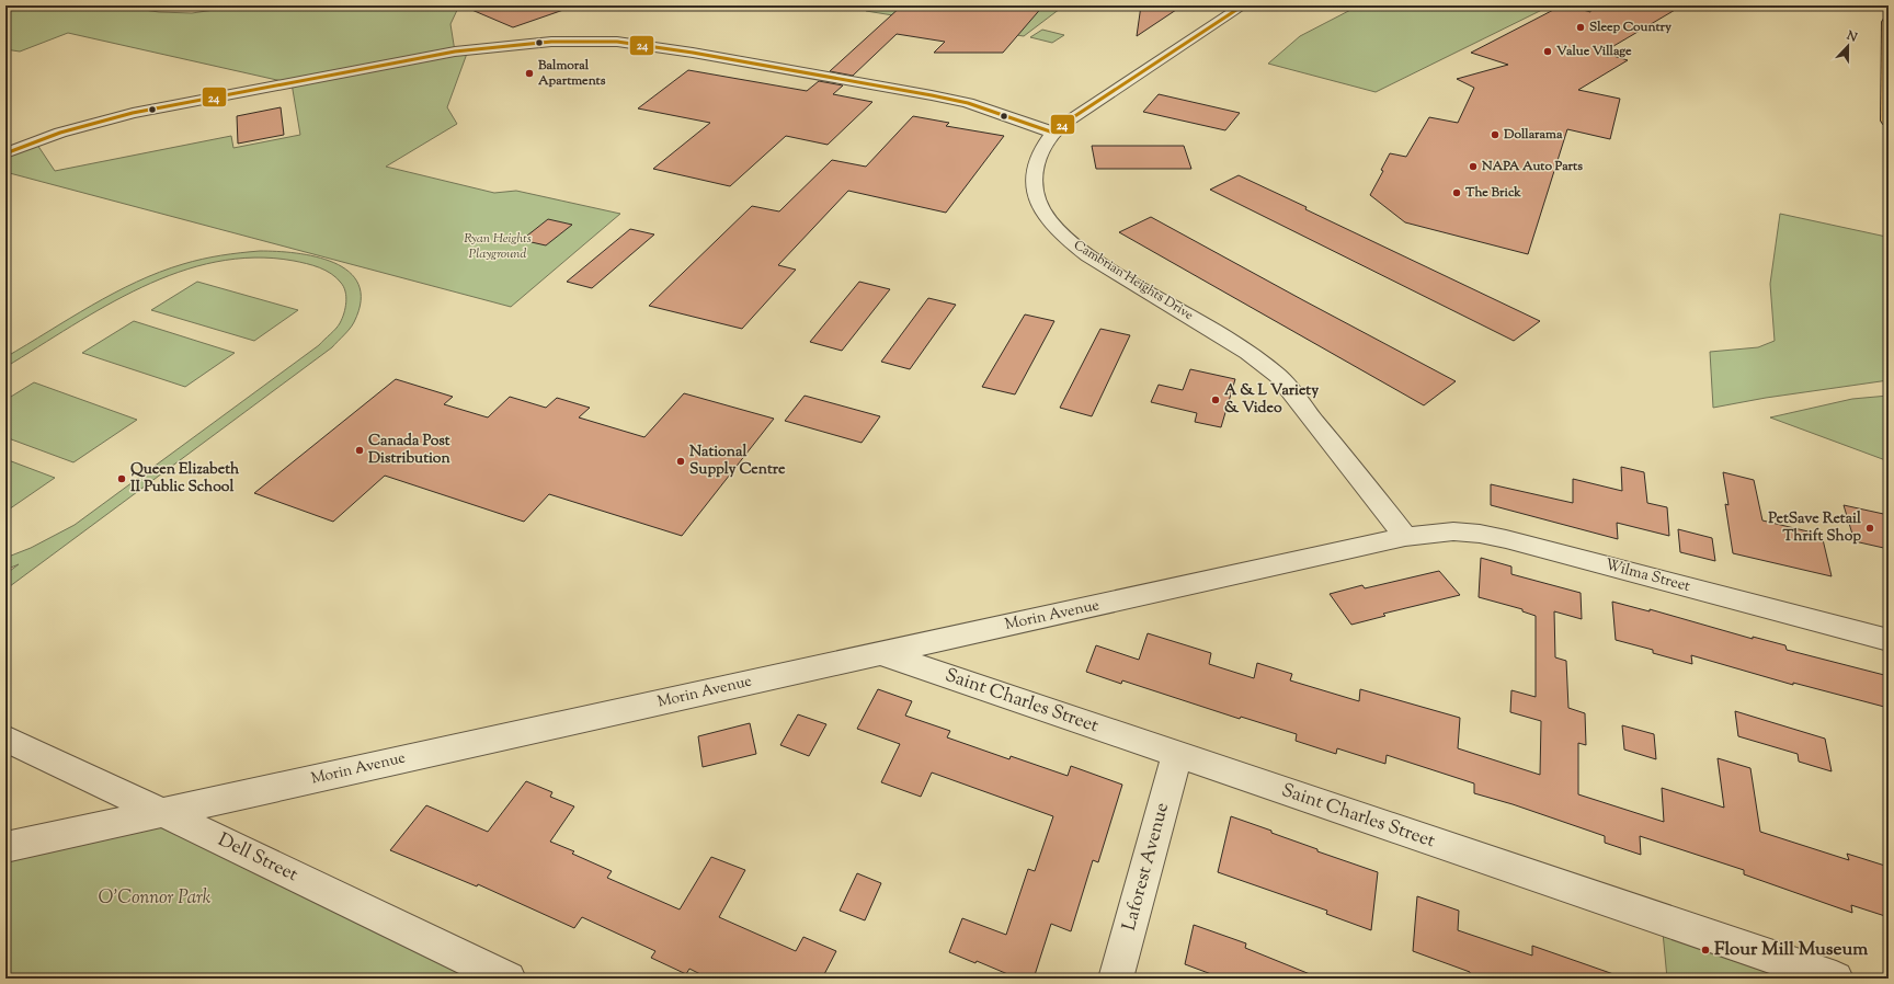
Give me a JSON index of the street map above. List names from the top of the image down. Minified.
{"streets":{"street":["Cambrian Heights Drive","Wilma Street","Morin Avenue","Saint Charles Street","Dell Street","Laforest Avenue"]},"crossings":[["Cambrian Heights Drive","Wilma Street"],["Cambrian Heights Drive","Morin Avenue"],["Wilma Street","Morin Avenue"],["Morin Avenue","Saint Charles Street"],["Morin Avenue","Dell Street"],["Saint Charles Street","Laforest Avenue"]],"parks":["Ryan Heights Playground","O'Connor Park"],"places":["Sleep Country","Value Village","Balmoral Apartments","Dollarama","NAPA Auto Parts","The Brick","A & L Variety & Video","Canada Post Distribution","National Supply Centre","Queen Elizabeth II Public School","PetSave Retail Thrift Shop","Flour Mill Museum"],"lines":["transit line 24"],"north":"top"}
